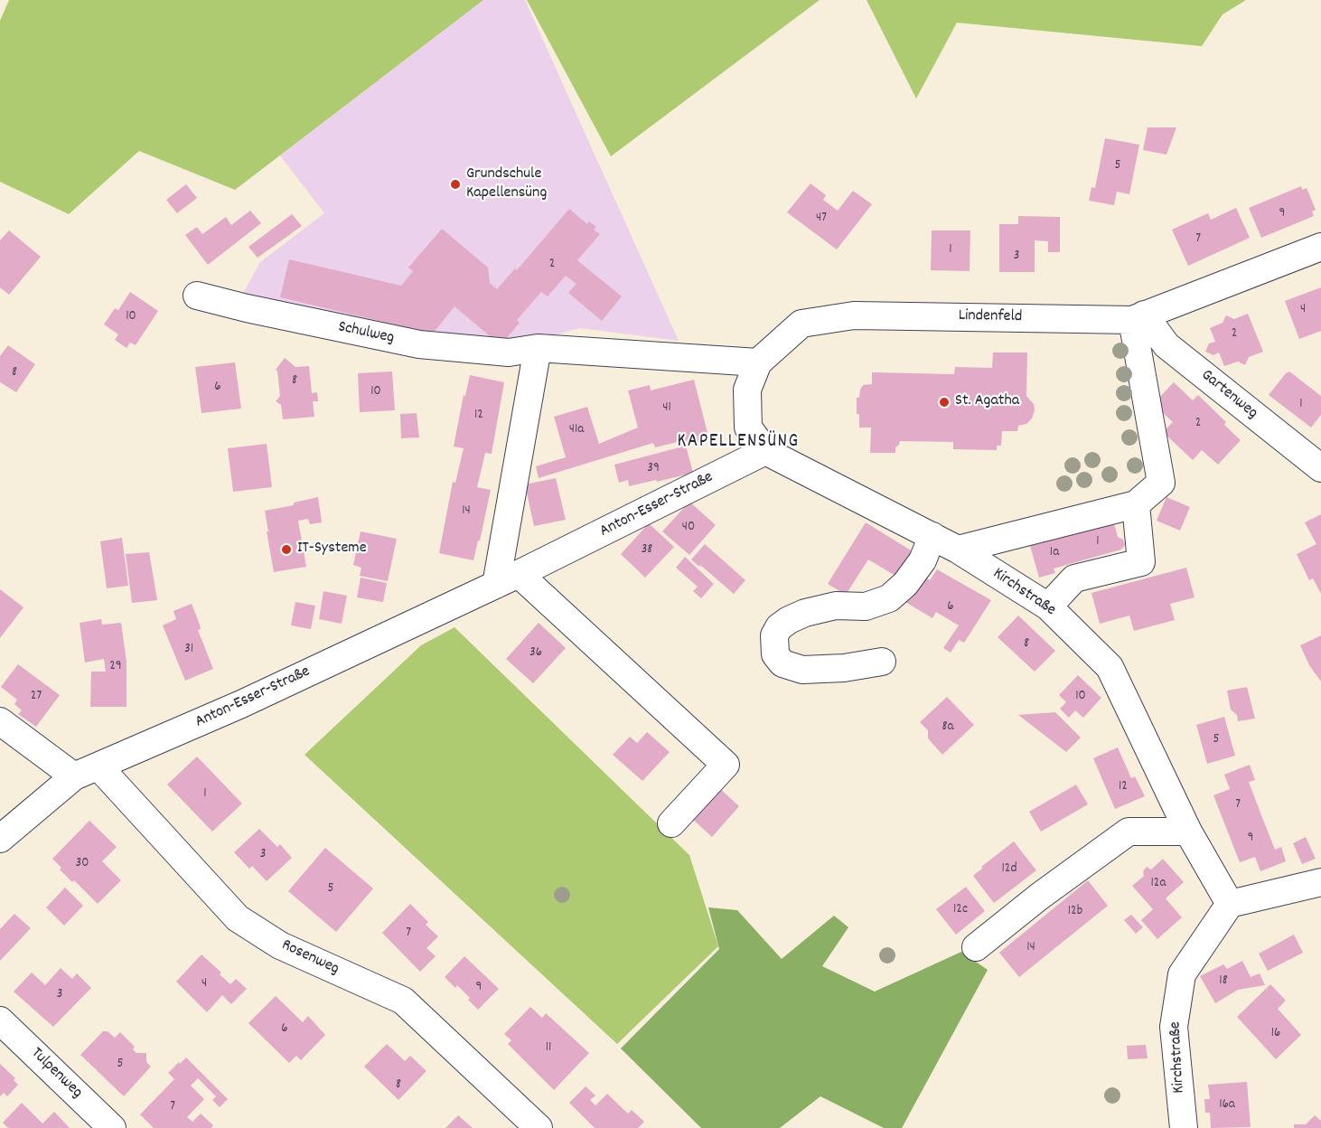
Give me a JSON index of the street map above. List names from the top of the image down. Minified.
{"streets":{"street":["Lindenfeld","Schulweg","Gartenweg","Anton-Esser-Straße","Kirchstraße","Rosenweg","Tulpenweg"]},"crossings":[["Lindenfeld","Schulweg"],["Lindenfeld","Gartenweg"],["Lindenfeld","Anton-Esser-Straße"],["Lindenfeld","Kirchstraße"],["Anton-Esser-Straße","Kirchstraße"],["Anton-Esser-Straße","Rosenweg"]],"districts":["KAPELLENSÜNG"],"places":["Grundschule Kapellensüng","St. Agatha","IT-Systeme"],"house_numbers":["5","9","47","7","1","3","2","4","10","2","8","8","6","10","1","41","12","2","41a","39","14","40","1","38","1a","6","8","31","36","29","27","10","8a","5","12","1","7","9","3","30","12d","12a","5","12c","12b","7","14","18","4","9","3","6","16","11","5","8","16a","7"]}
